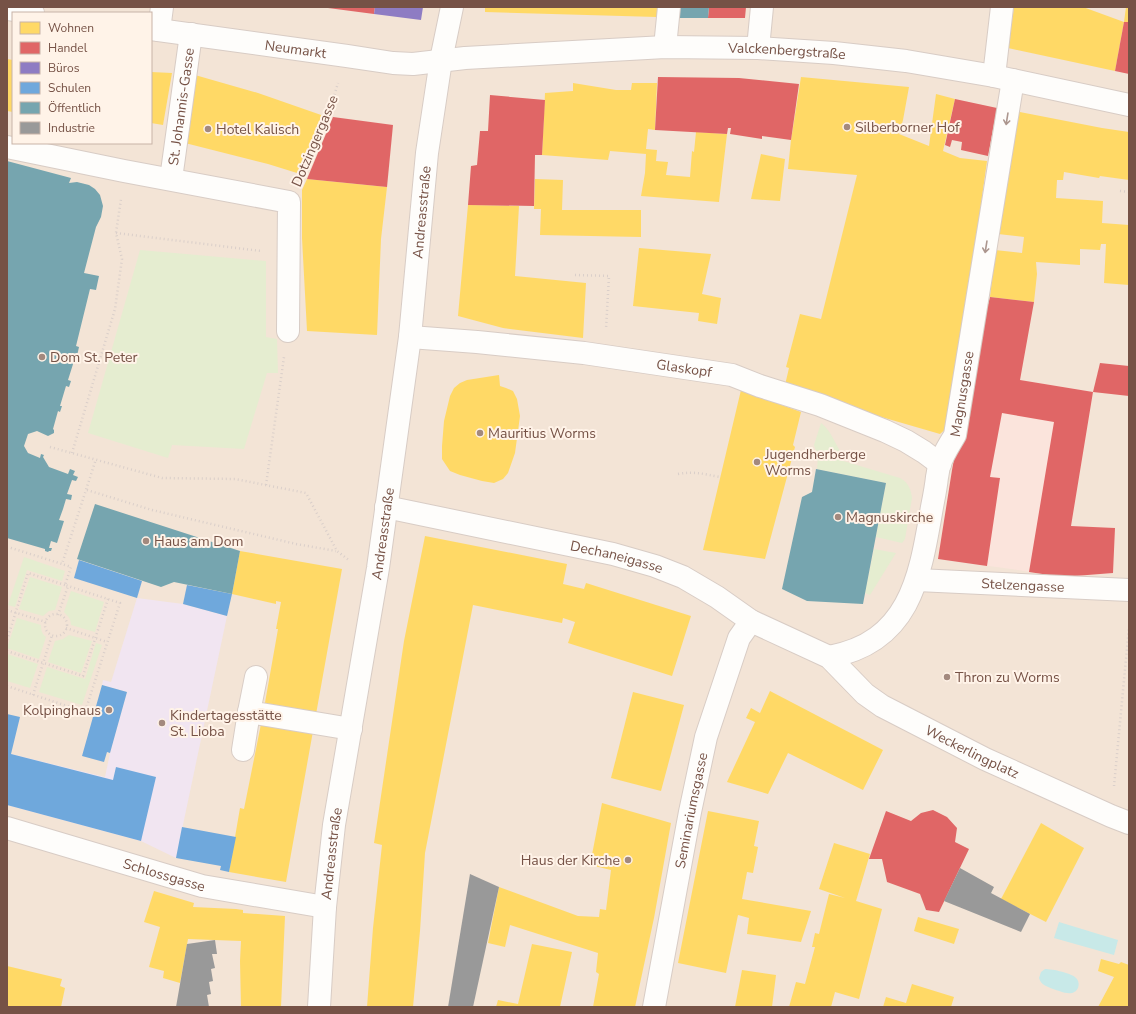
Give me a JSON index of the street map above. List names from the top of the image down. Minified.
{"streets":{"street":["Neumarkt","Valckenbergstraße","St. Johannis-Gasse","Andreasstraße","Glaskopf","Magnusgasse","Dechaneigasse","Stelzengasse","Weckerlingplatz","Seminariumsgasse","Schlossgasse"],"path":["Dotzingergasse"]},"crossings":[["Neumarkt","Valckenbergstraße"],["Neumarkt","St. Johannis-Gasse"],["Neumarkt","Dotzingergasse"],["Neumarkt","Andreasstraße"],["Valckenbergstraße","Andreasstraße"],["Valckenbergstraße","Magnusgasse"],["Andreasstraße","Glaskopf"],["Andreasstraße","Dechaneigasse"],["Andreasstraße","Schlossgasse"],["Glaskopf","Magnusgasse"],["Magnusgasse","Dechaneigasse"],["Magnusgasse","Stelzengasse"],["Magnusgasse","Weckerlingplatz"],["Dechaneigasse","Weckerlingplatz"],["Dechaneigasse","Seminariumsgasse"]],"one_way":["Magnusgasse"],"places":["Silberborner Hof","Hotel Kalisch","Dom St. Peter","Mauritius Worms","Jugendherberge Worms","Magnuskirche","Haus am Dom","Thron zu Worms","Kolpinghaus","Kindertagesstätte St. Lioba","Haus der Kirche"],"legend":["Wohnen","Handel","Büros","Schulen","Öffentlich","Industrie"]}
